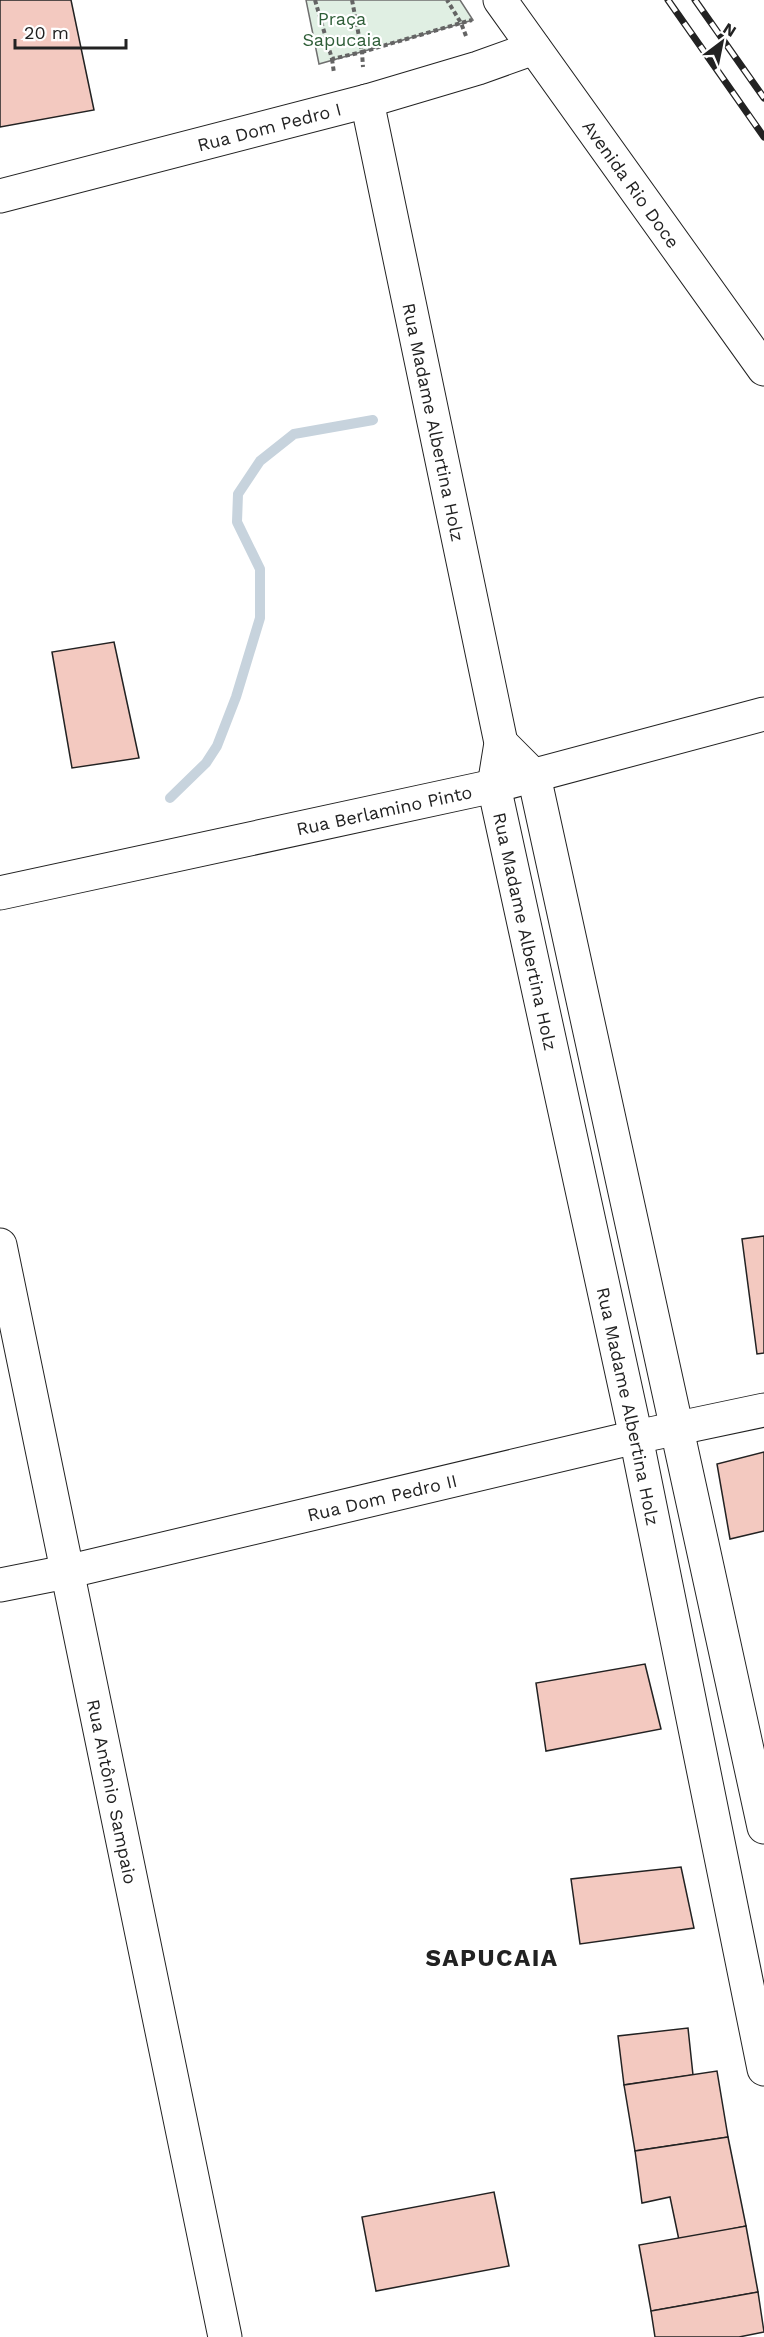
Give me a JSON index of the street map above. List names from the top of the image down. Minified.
{"streets":{"street":["Rua Dom Pedro I","Avenida Rio Doce","Rua Madame Albertina Holz","Rua Berlamino Pinto","Rua Dom Pedro II","Rua Antônio Sampaio"]},"crossings":[["Rua Dom Pedro I","Avenida Rio Doce"],["Rua Dom Pedro I","Rua Madame Albertina Holz"],["Rua Madame Albertina Holz","Rua Berlamino Pinto"],["Rua Madame Albertina Holz","Rua Dom Pedro II"],["Rua Dom Pedro II","Rua Antônio Sampaio"]],"districts":["SAPUCAIA"],"parks":["Praça Sapucaia"],"scale_bar":"20 m","north":"top right"}
